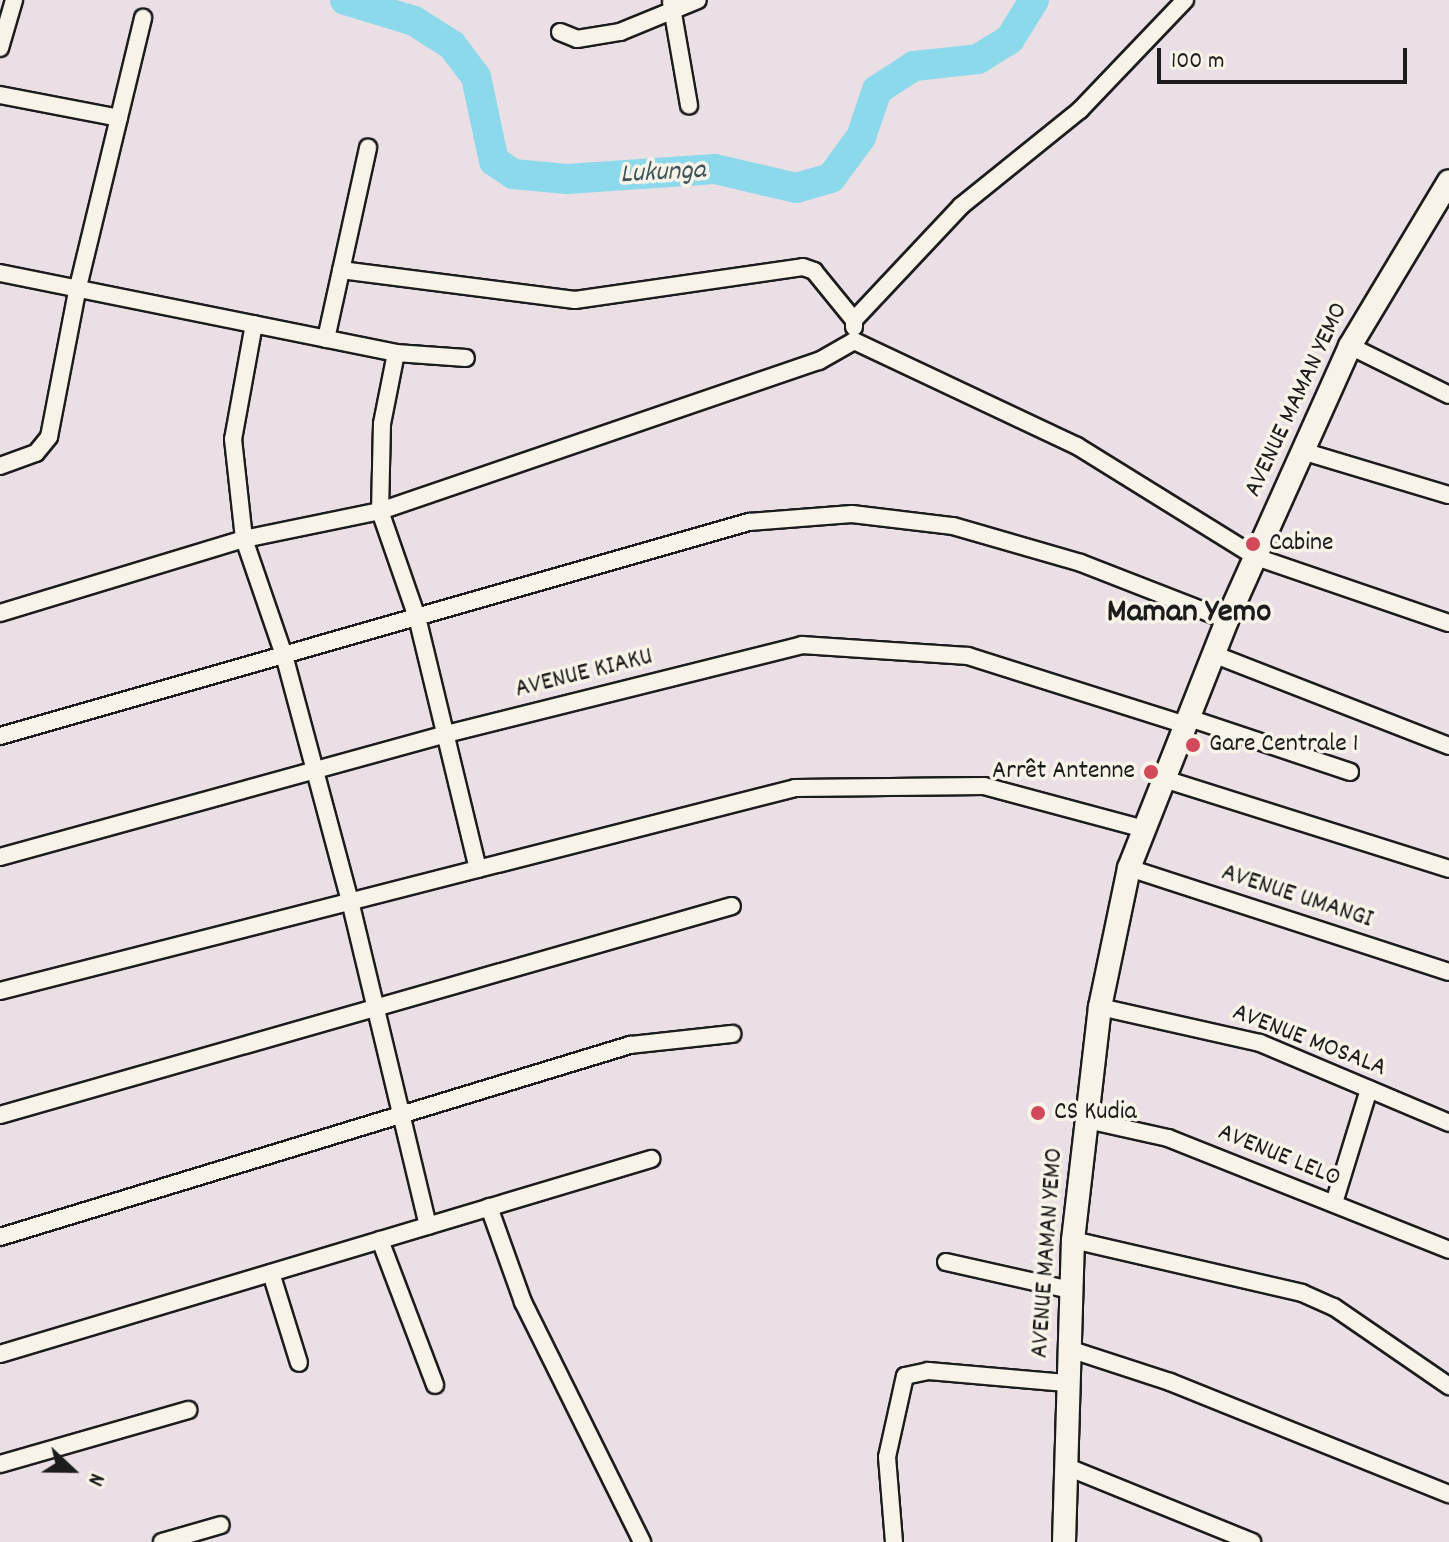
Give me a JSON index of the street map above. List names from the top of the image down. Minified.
{"streets":{"street":["AVENUE MAMAN YEMO","AVENUE KIAKU","AVENUE UMANGI","AVENUE MOSALA","AVENUE LELO"]},"crossings":[["AVENUE MAMAN YEMO","AVENUE KIAKU"],["AVENUE MAMAN YEMO","AVENUE UMANGI"],["AVENUE MAMAN YEMO","AVENUE MOSALA"],["AVENUE MAMAN YEMO","AVENUE LELO"]],"districts":["Maman Yemo"],"water":["Lukunga"],"places":["Cabine","Gare Centrale 1","Arrêt Antenne","CS Kudia"],"scale_bar":"100 m","north":"right"}
